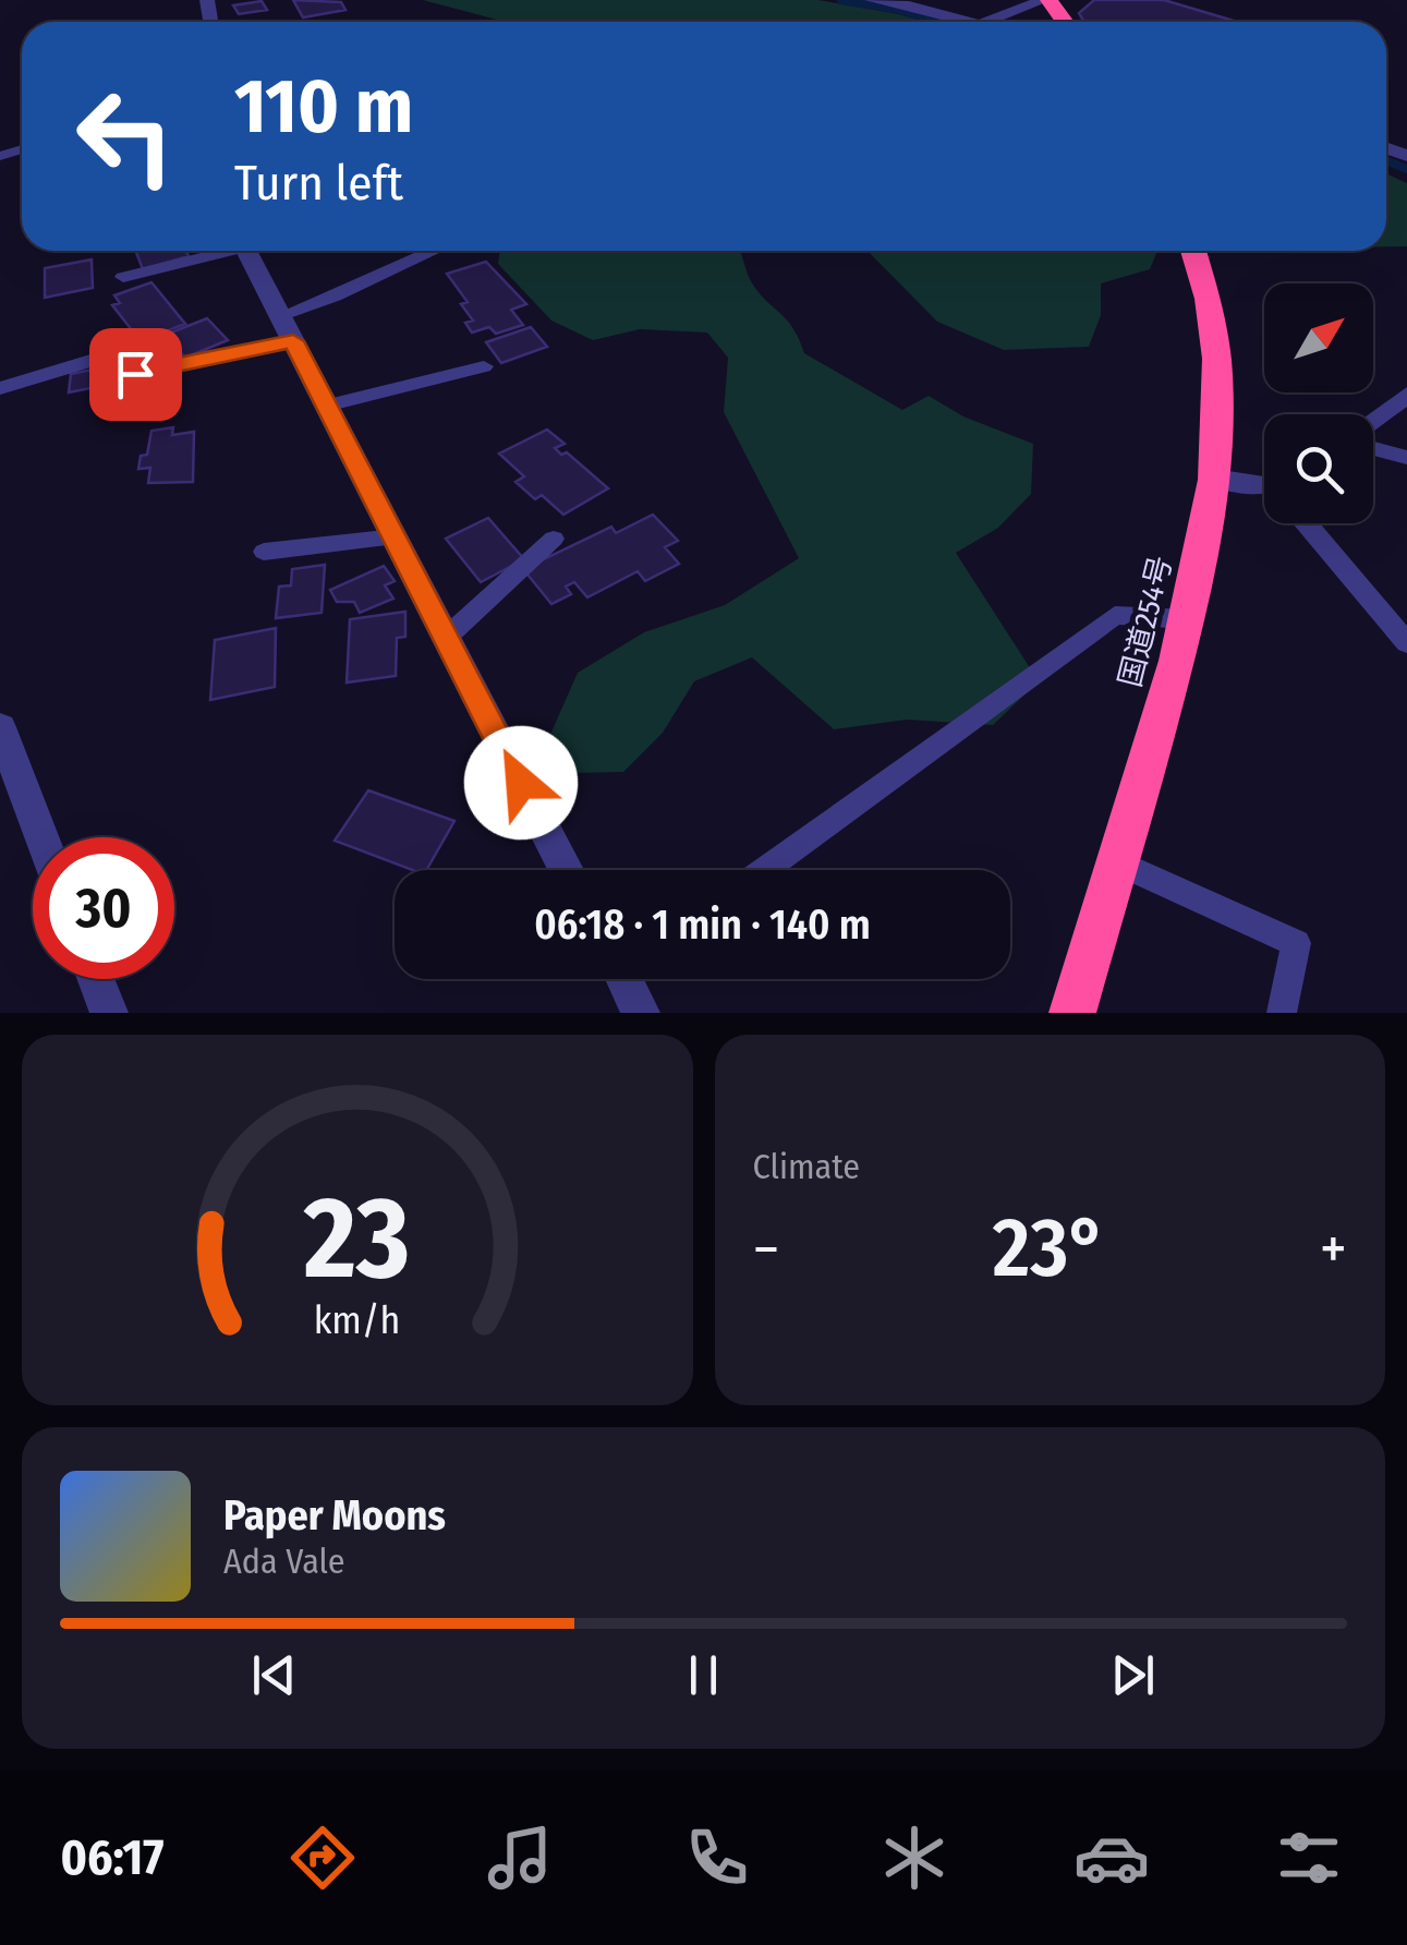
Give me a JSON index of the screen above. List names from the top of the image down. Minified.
{"streets":{"highway":["国道254号"]},"north":"top right","page":{"turn":["110 m","Turn left"],"limit":"30","trip":"06:18 · 1 min · 140 m","tile":"Climate","heat":["−","23°","+"],"song":["Paper Moons","Ada Vale"],"tabs":"06:17","gauge":["23","km/h"]}}
